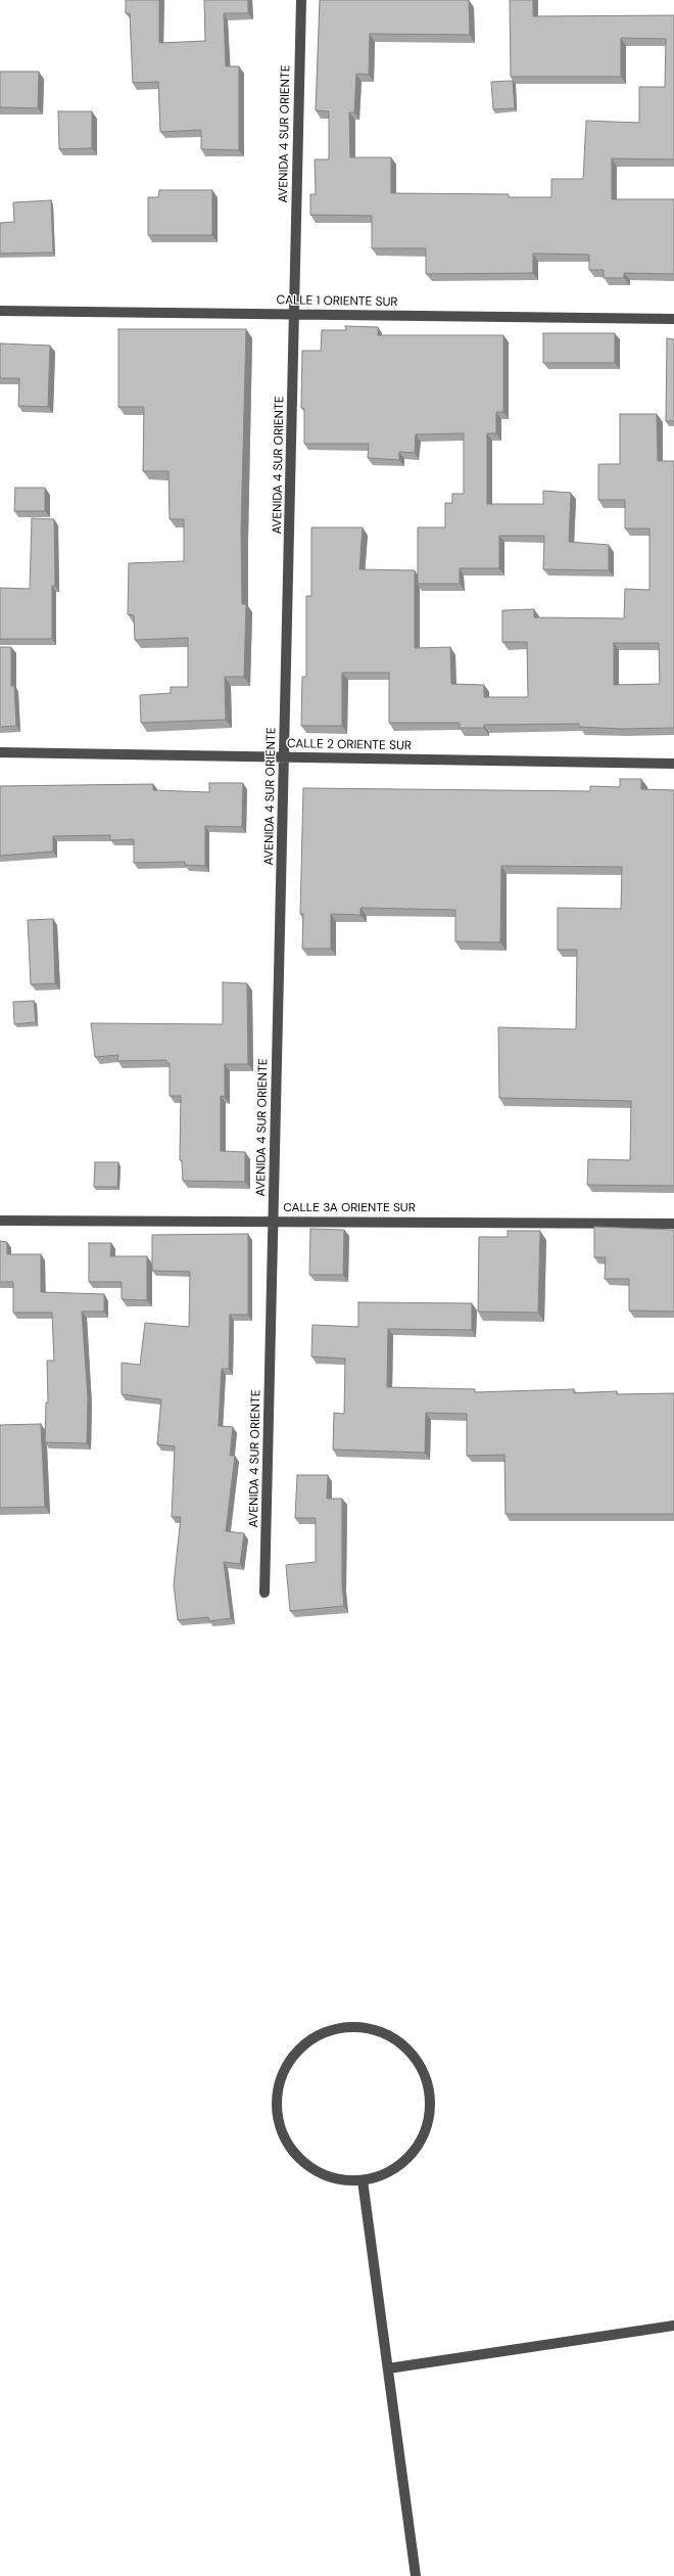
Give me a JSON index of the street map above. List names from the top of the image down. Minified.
{"streets":{"street":["AVENIDA 4 SUR ORIENTE","CALLE 1 ORIENTE SUR","CALLE 2 ORIENTE SUR","CALLE 3A ORIENTE SUR"]},"crossings":[["AVENIDA 4 SUR ORIENTE","CALLE 1 ORIENTE SUR"],["AVENIDA 4 SUR ORIENTE","CALLE 2 ORIENTE SUR"],["AVENIDA 4 SUR ORIENTE","CALLE 3A ORIENTE SUR"]]}
